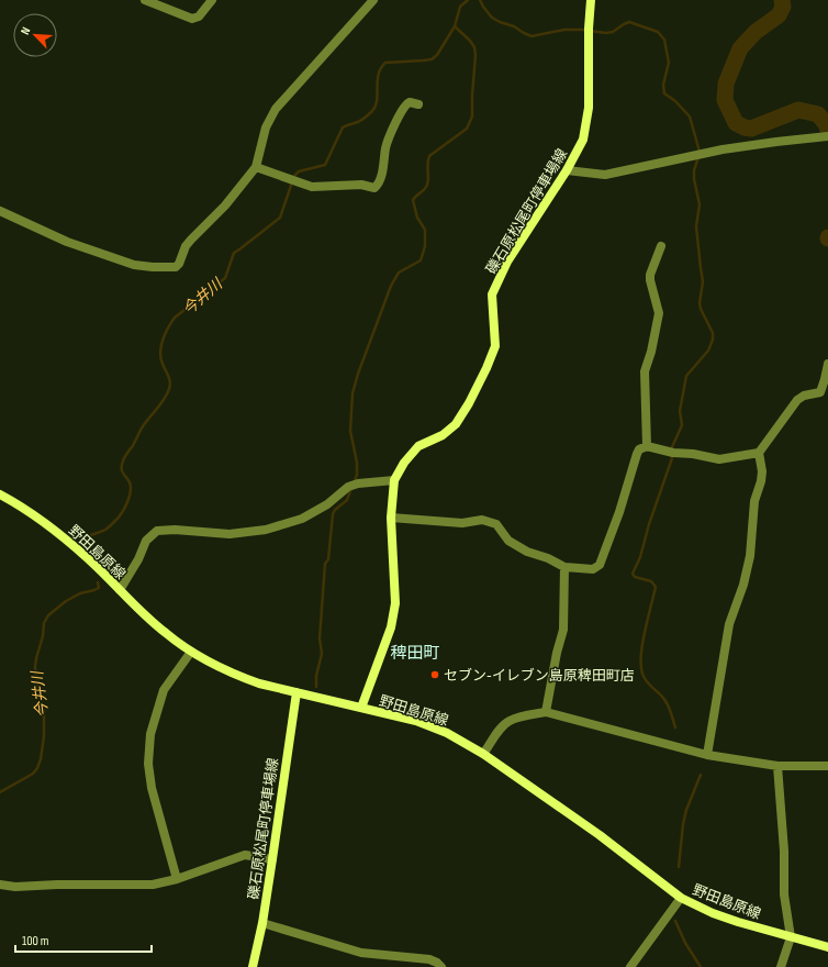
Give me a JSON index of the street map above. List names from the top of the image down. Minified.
{"streets":{"main road":["礫石原松尾町停車場線","野田島原線"]},"crossings":[["礫石原松尾町停車場線","野田島原線"]],"districts":["稗田町"],"water":["今井川"],"places":["セブン-イレブン島原稗田町店"],"scale_bar":"100 m","north":"top left"}
